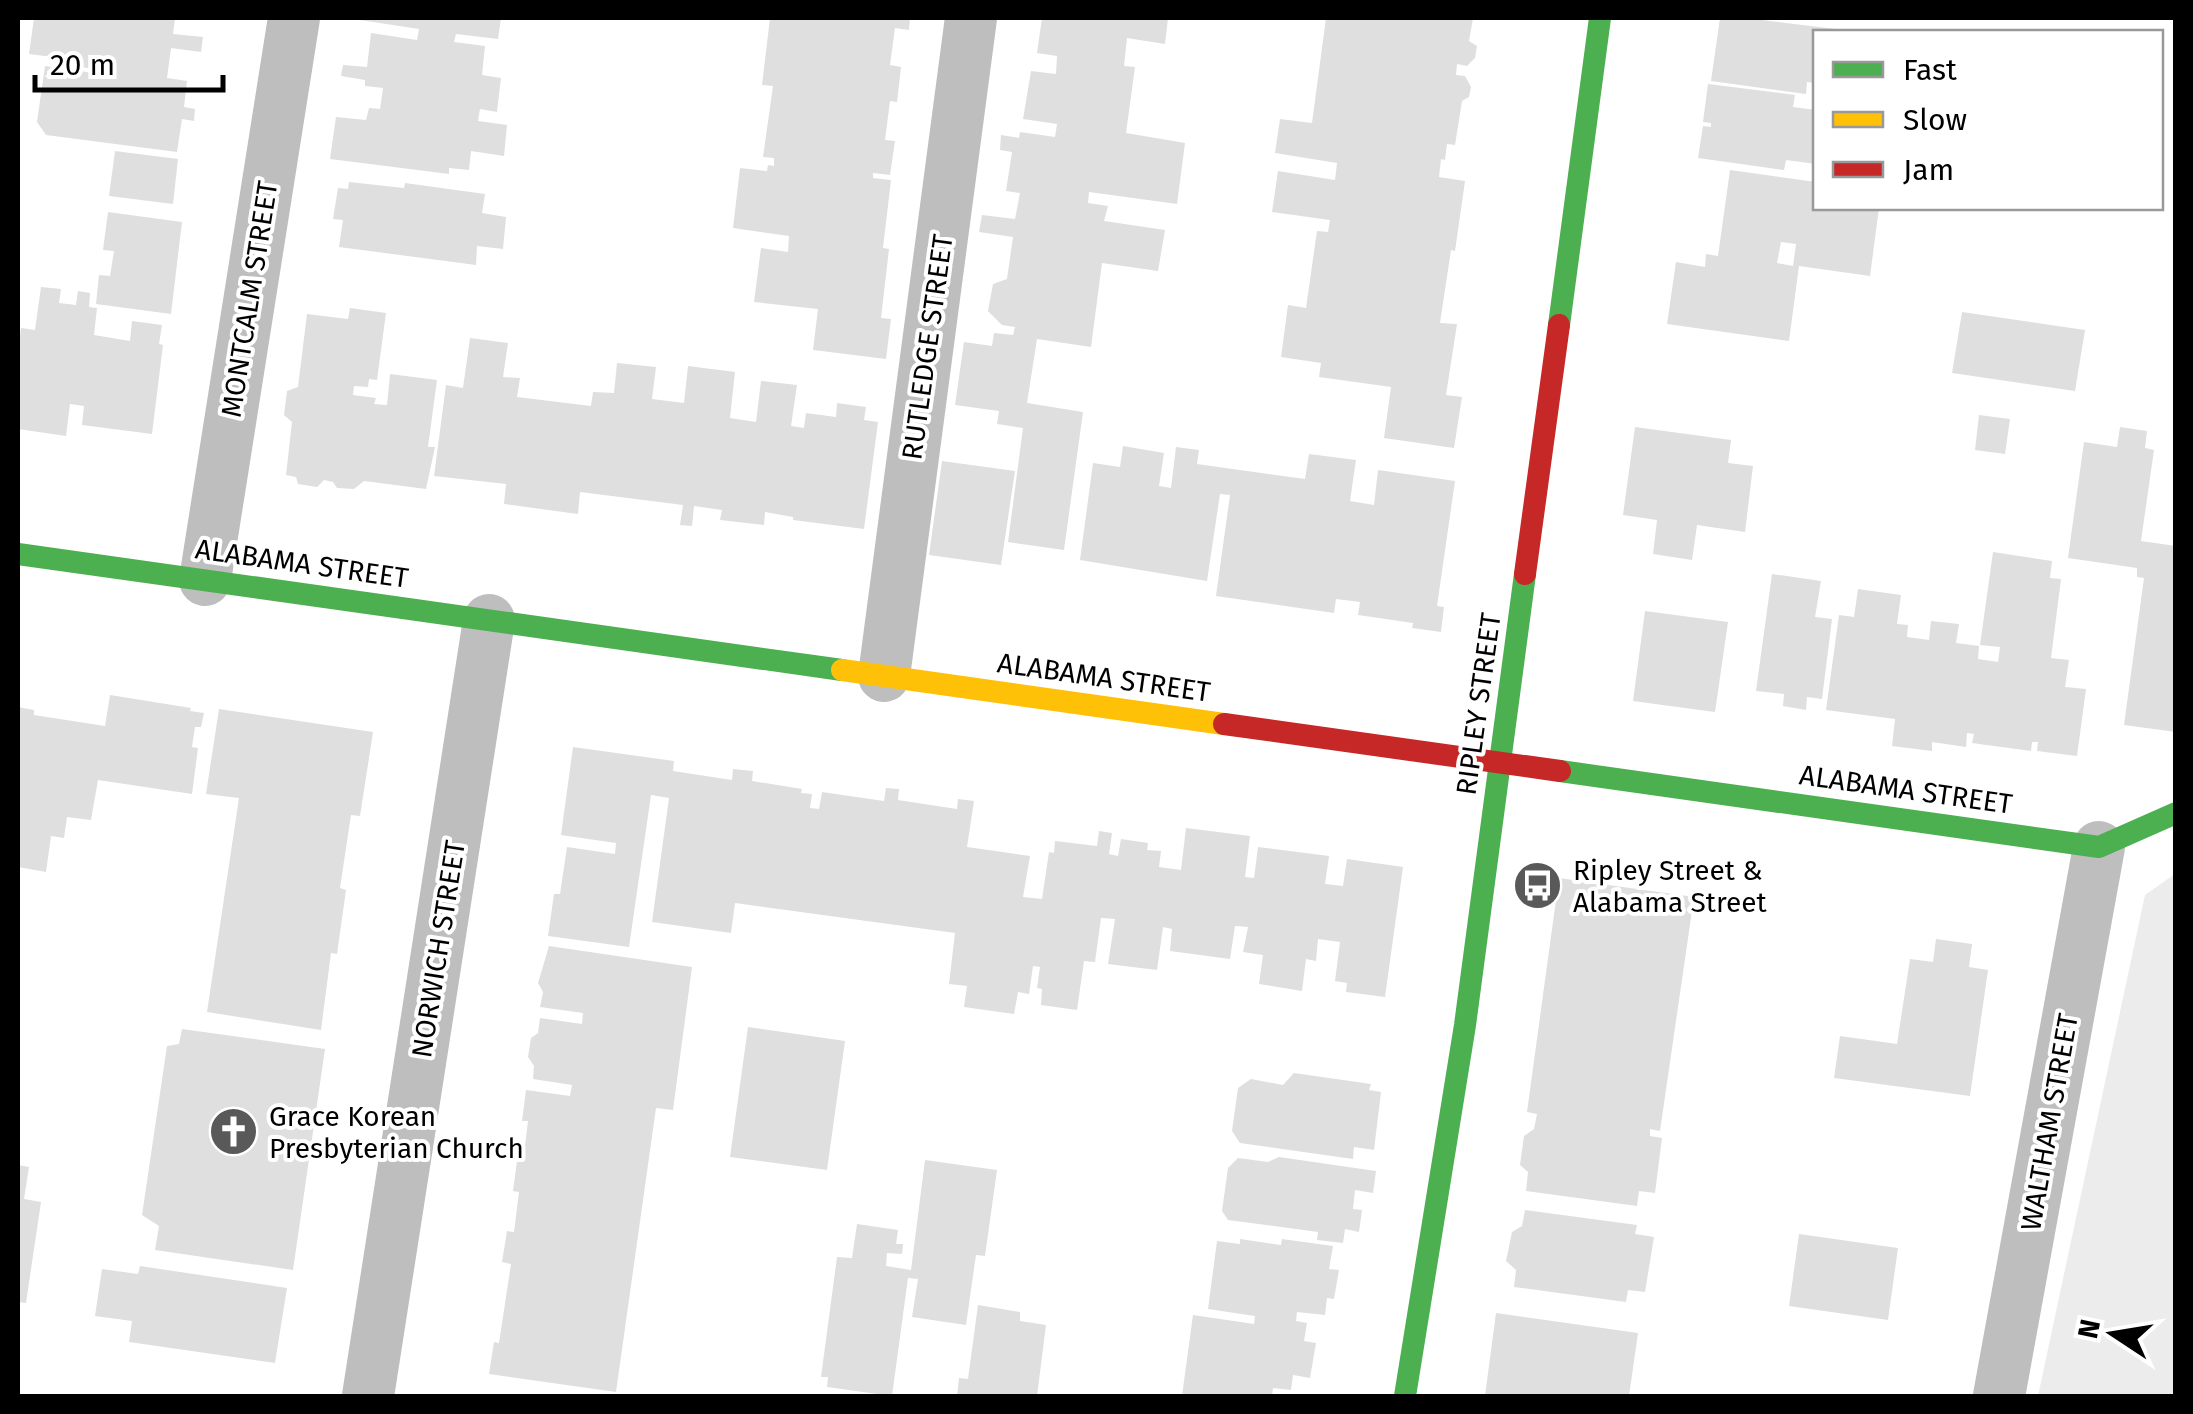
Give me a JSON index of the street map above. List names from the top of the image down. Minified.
{"streets":{"street":["MONTCALM STREET","RUTLEDGE STREET","ALABAMA STREET","RIPLEY STREET","NORWICH STREET","WALTHAM STREET"]},"crossings":[["MONTCALM STREET","ALABAMA STREET"],["RUTLEDGE STREET","ALABAMA STREET"],["ALABAMA STREET","RIPLEY STREET"],["ALABAMA STREET","NORWICH STREET"],["ALABAMA STREET","WALTHAM STREET"]],"places":{"bus stop":["Ripley Street & Alabama Street"],"church":["Grace Korean Presbyterian Church"]},"legend":["Fast","Slow","Jam"],"scale_bar":"20 m","north":"left"}
